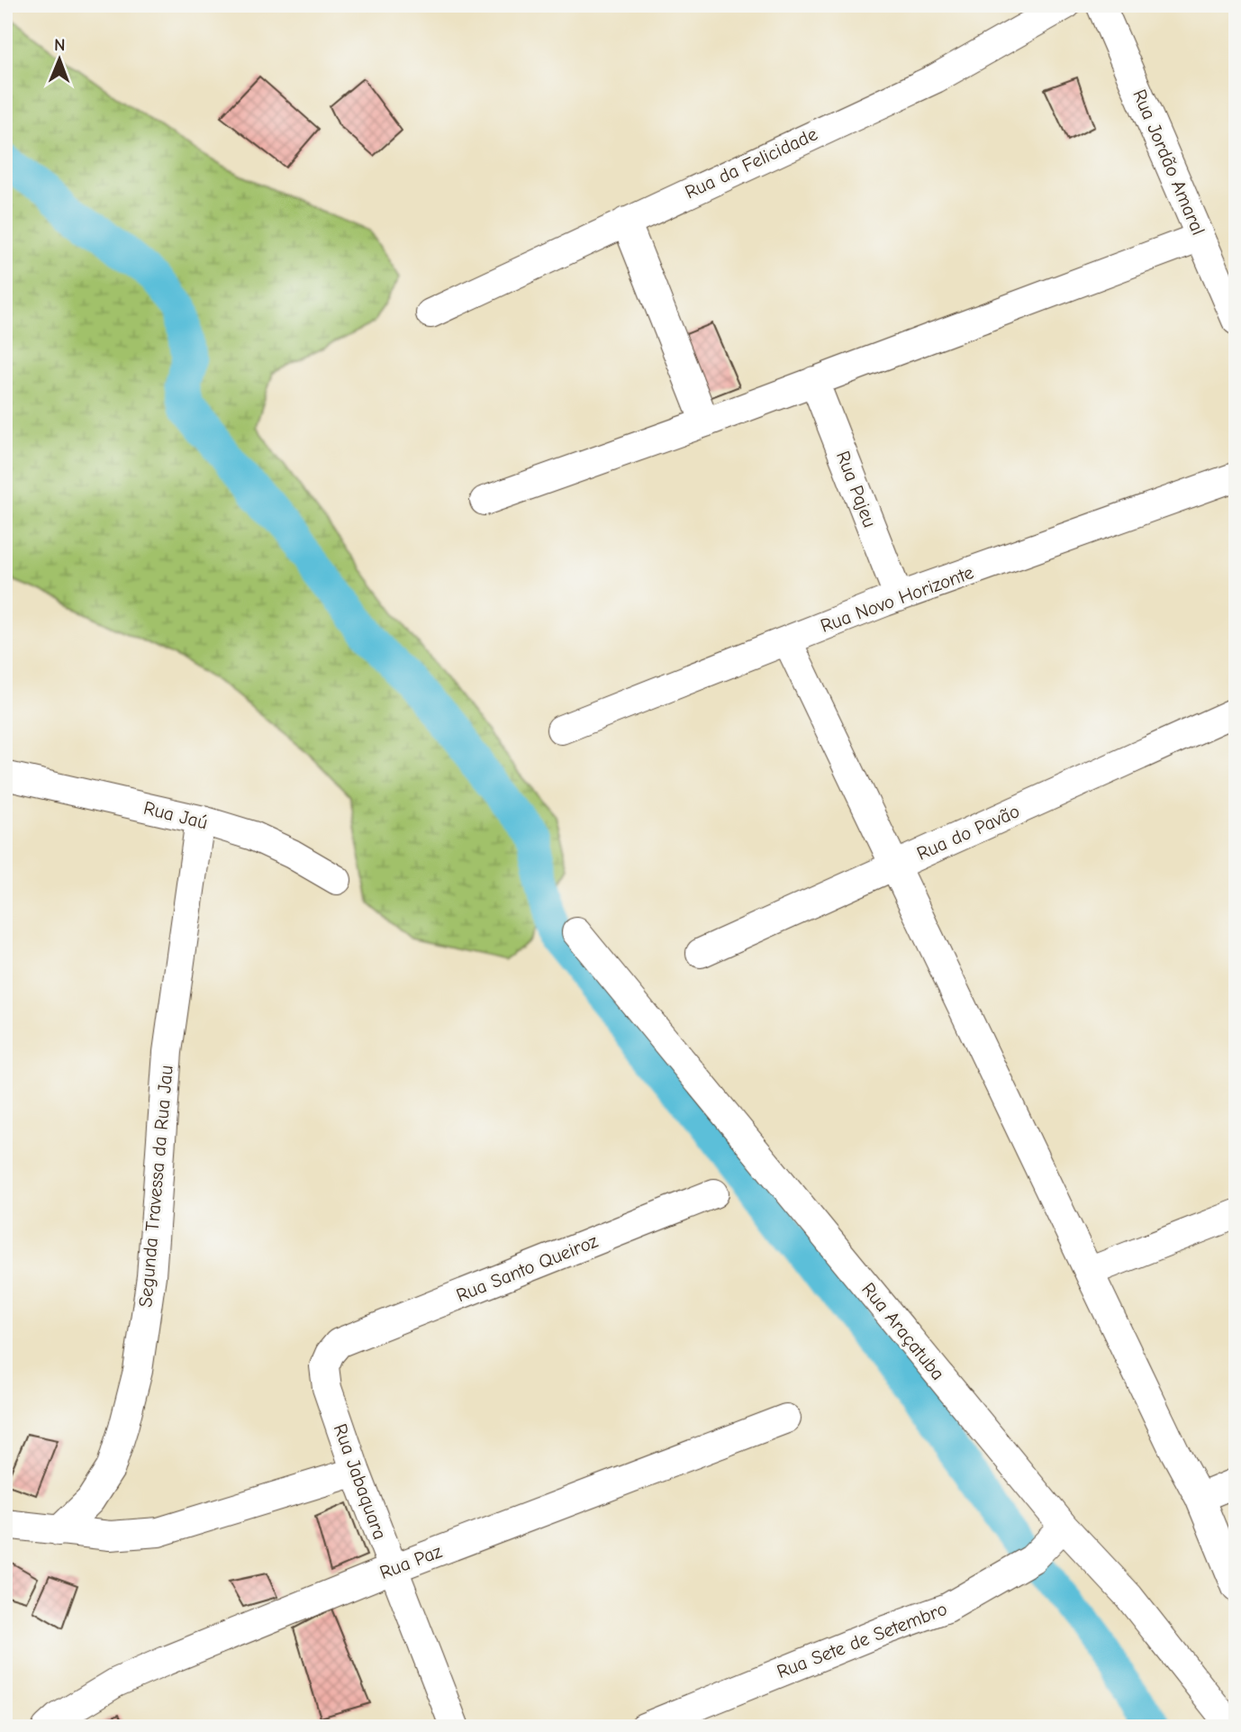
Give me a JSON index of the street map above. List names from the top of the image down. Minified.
{"streets":{"street":["Rua Jordão Amaral","Rua da Felicidade","Rua Pajeu","Rua Novo Horizonte","Rua Jaú","Rua do Pavão","Segunda Travessa da Rua Jau","Rua Santo Queiroz","Rua Araçatuba","Rua Jabaquara","Rua Paz","Rua Sete de Setembro"]},"crossings":[["Rua Pajeu","Rua Novo Horizonte"],["Rua Jaú","Segunda Travessa da Rua Jau"],["Rua Santo Queiroz","Rua Jabaquara"],["Rua Araçatuba","Rua Sete de Setembro"],["Rua Jabaquara","Rua Paz"]],"north":"top"}
